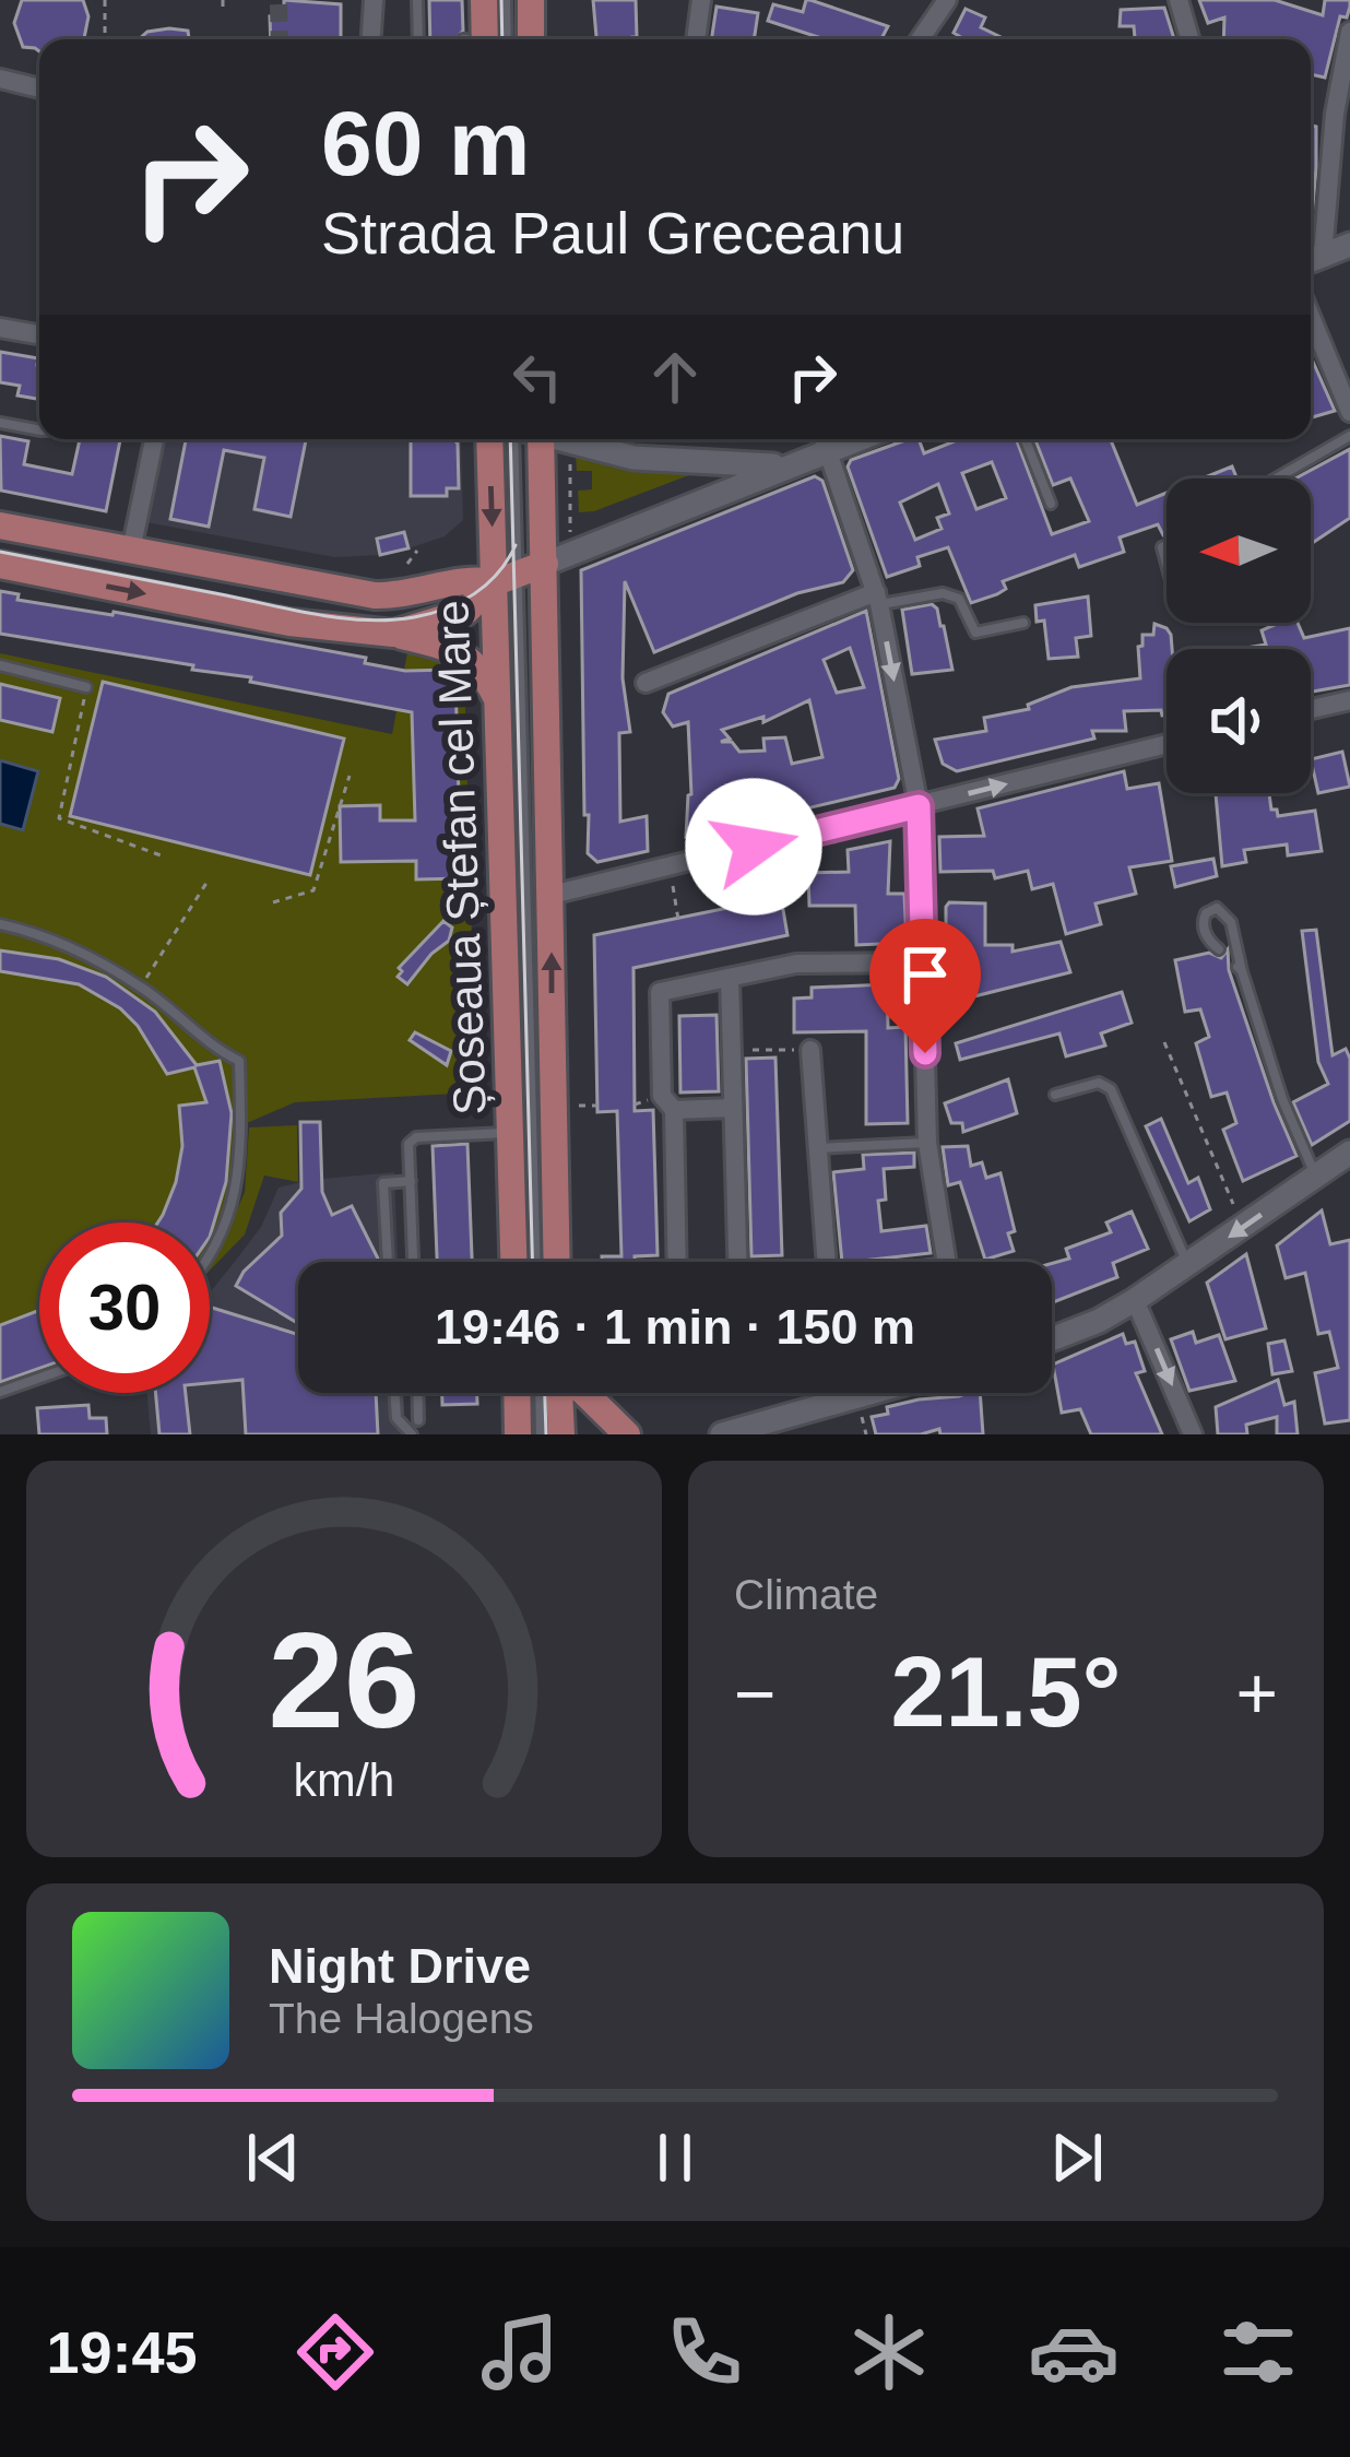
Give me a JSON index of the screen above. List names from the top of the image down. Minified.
{"streets":{"main road":["Șoseaua Ștefan cel Mare"]},"north":"left","page":{"turn":["60 m","Strada Paul Greceanu"],"limit":"30","trip":"19:46 · 1 min · 150 m","tile":"Climate","heat":["−","21.5°","+"],"song":["Night Drive","The Halogens"],"tabs":"19:45","gauge":["26","km/h"]}}
